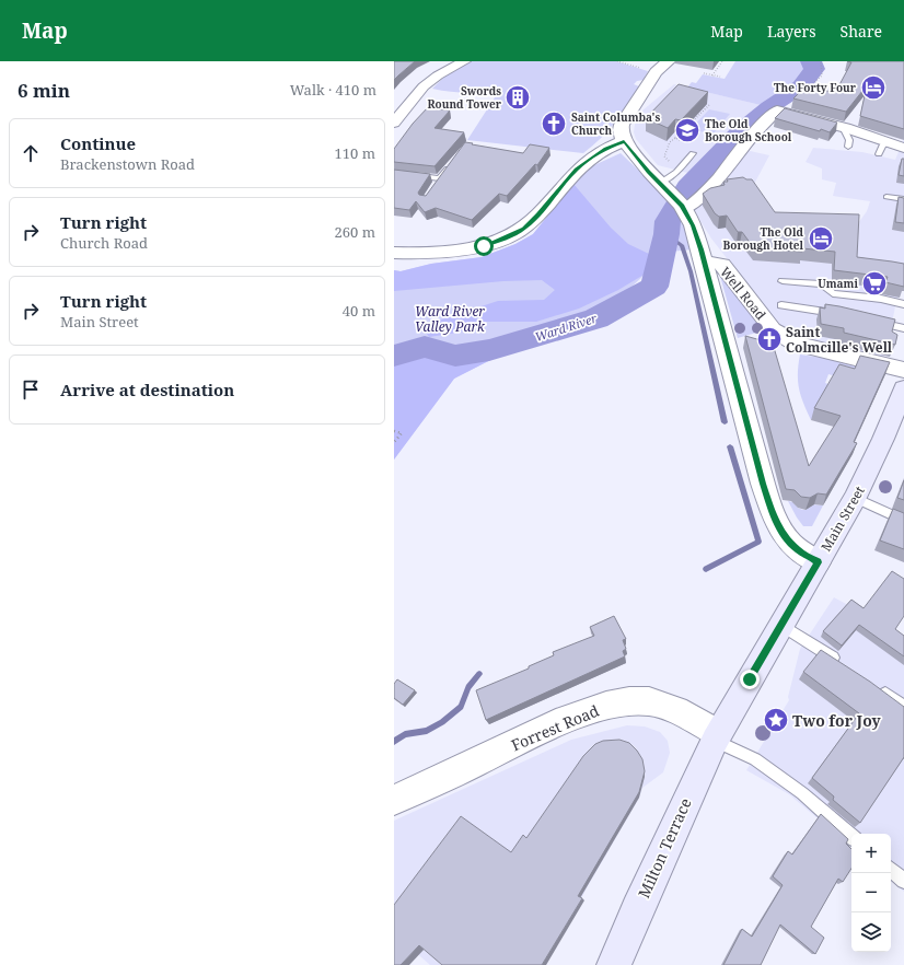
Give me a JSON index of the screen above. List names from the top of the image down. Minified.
{"streets":{"main road":["Main Street","Milton Terrace"],"street":["Well Road","Forrest Road"]},"crossings":[["Main Street","Forrest Road"],["Main Street","Milton Terrace"],["Forrest Road","Milton Terrace"]],"water":["Ward River"],"parks":["Ward River Valley Park"],"places":{"hotel":["The Forty Four","The Old Borough Hotel"],"building":["Swords Round Tower"],"church":["Saint Columba's Church","Saint Colmcille's Well"],"school or university":["The Old Borough School"],"supermarket":["Umami"],"place":["Two for Joy"]},"page":{"header":"Map","nav":["Map","Layers","Share"],"heading":["6 min","Walk · 410 m"],"list":[["Continue","Brackenstown Road","110 m"],["Turn right","Church Road","260 m"],["Turn right","Main Street","40 m"],"Arrive at destination"],"map_buttons":["+","−"]}}
